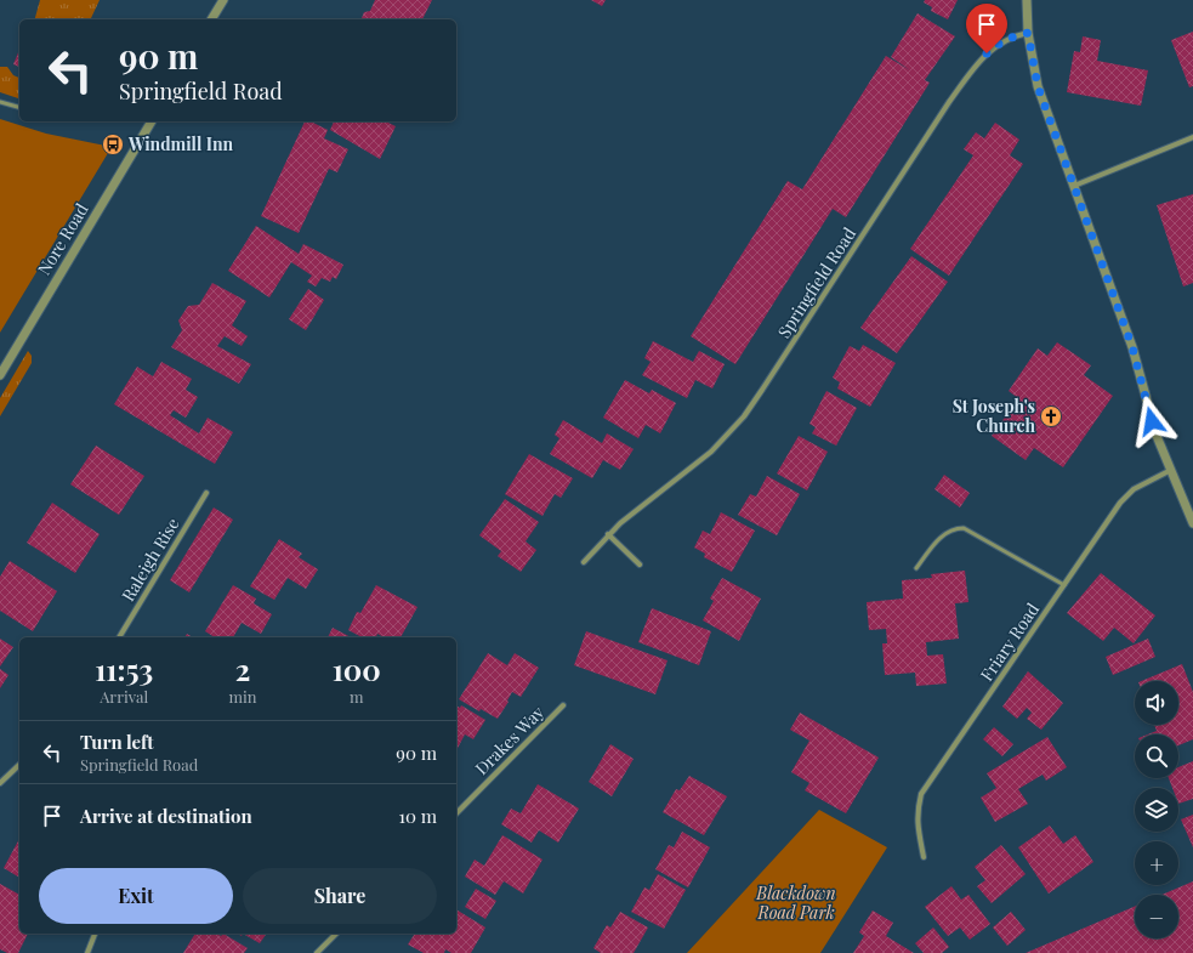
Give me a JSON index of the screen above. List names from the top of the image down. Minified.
{"streets":{"street":["Nore Road","Springfield Road","Raleigh Rise","Friary Road","Drakes Way"]},"parks":["Blackdown Road Park"],"places":{"bus stop":["Windmill Inn"],"church":["St Joseph's Church"]},"page":{"turn":["90 m","Springfield Road"],"eta":["11:53","Arrival","2","min","100","m"],"map_buttons":["+","−"],"list":[{"name":"Turn left","note":"Springfield Road","value":"90 m"},{"name":"Arrive at destination","value":"10 m"}],"buttons":["Exit","Share"]}}
